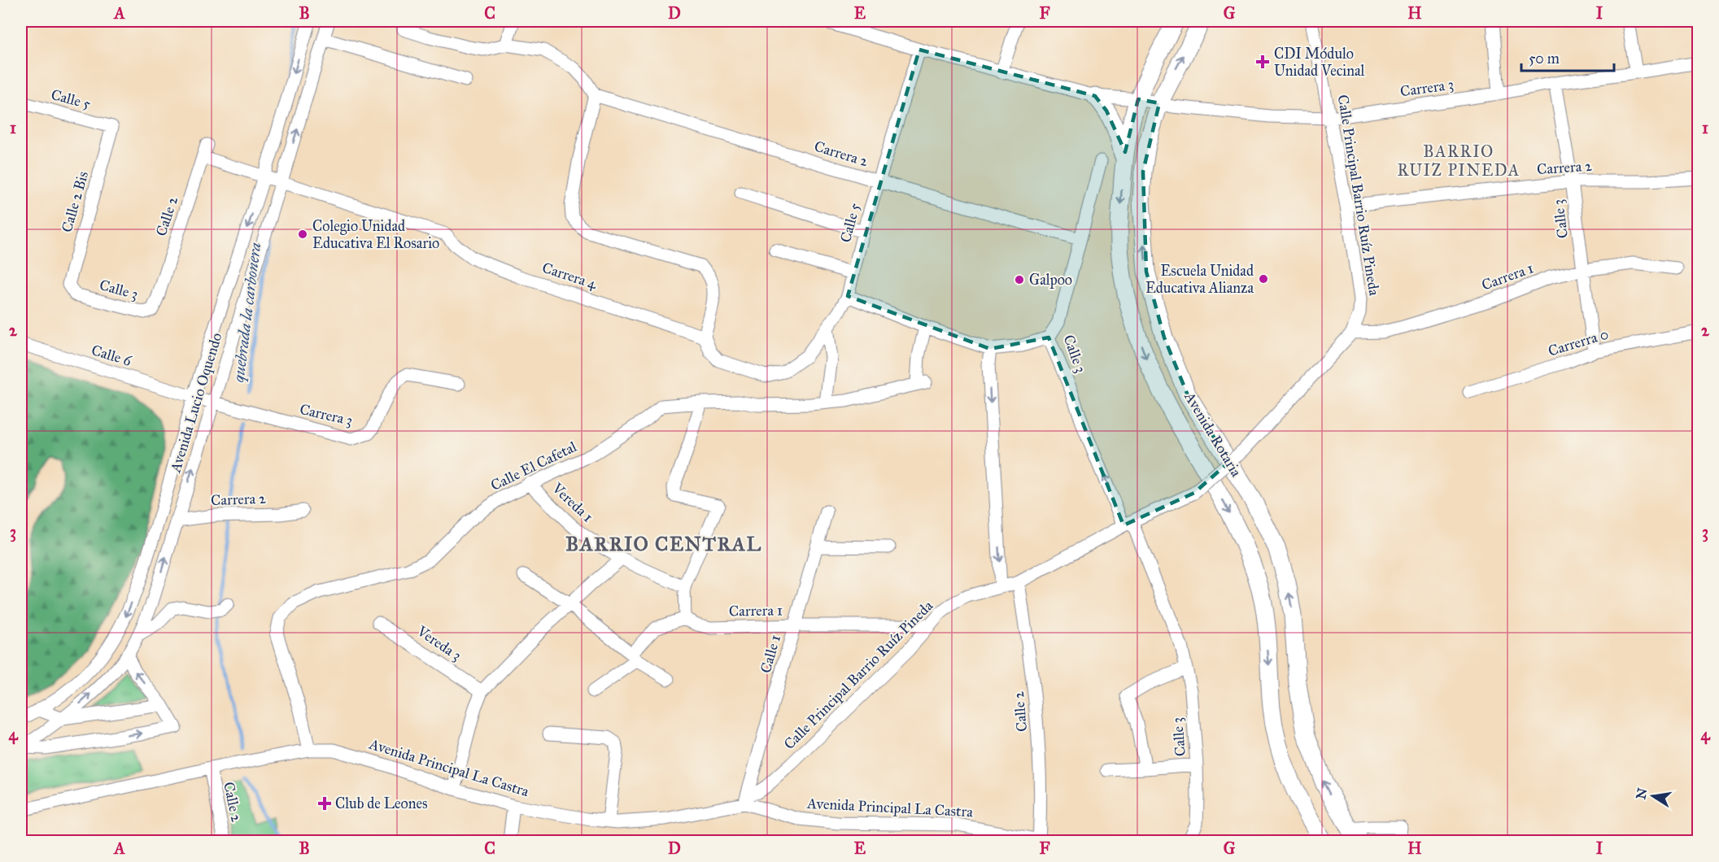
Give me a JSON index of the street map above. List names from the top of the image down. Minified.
{"streets":{"main road":["Avenida Rotaria"],"street":["Carrera 3","Calle 5","Carrera 2","Calle Principal Barrio Ruíz Pineda","Calle 2 Bis","Calle 2","Calle 3","Carrera 4","Carrera 1","Carrerra 0","Calle 6","Avenida Lucio Oquendo","Calle El Cafetal","Vereda 1","Vereda 3","Calle 1","Avenida Principal La Castra"]},"crossings":[["Carrera 3","Calle 5"],["Carrera 3","Calle Principal Barrio Ruíz Pineda"],["Carrera 3","Calle 3"],["Carrera 3","Avenida Lucio Oquendo"],["Carrera 3","Avenida Rotaria"],["Calle 5","Carrera 2"],["Calle 5","Calle 2 Bis"],["Carrera 2","Calle Principal Barrio Ruíz Pineda"],["Carrera 2","Calle 3"],["Carrera 2","Avenida Lucio Oquendo"],["Calle Principal Barrio Ruíz Pineda","Calle 2"],["Calle Principal Barrio Ruíz Pineda","Calle 3"],["Calle Principal Barrio Ruíz Pineda","Carrera 1"],["Calle Principal Barrio Ruíz Pineda","Calle 1"],["Calle Principal Barrio Ruíz Pineda","Avenida Principal La Castra"],["Calle 2 Bis","Calle 3"],["Calle 2","Calle 3"],["Calle 2","Avenida Lucio Oquendo"],["Calle 2","Avenida Principal La Castra"],["Calle 3","Carrera 1"],["Calle 3","Carrerra 0"],["Carrera 4","Avenida Lucio Oquendo"],["Carrera 1","Calle 1"],["Calle 6","Avenida Lucio Oquendo"],["Calle El Cafetal","Vereda 1"],["Calle El Cafetal","Avenida Principal La Castra"],["Calle 1","Avenida Principal La Castra"]],"districts":["BARRIO RUIZ PINEDA","BARRIO CENTRAL"],"water":["quebrada la carbonera"],"places":{"health":["CDI Módulo Unidad Vecinal","Club de Leones"],"other":["Colegio Unidad Educativa El Rosario","Escuela Unidad Educativa Alianza","Galpoo"]},"scale_bar":"50 m","north":"left","grid":{"columns":["A","B","C","D","E","F","G","H","I"],"rows":["1","2","3","4"]}}
